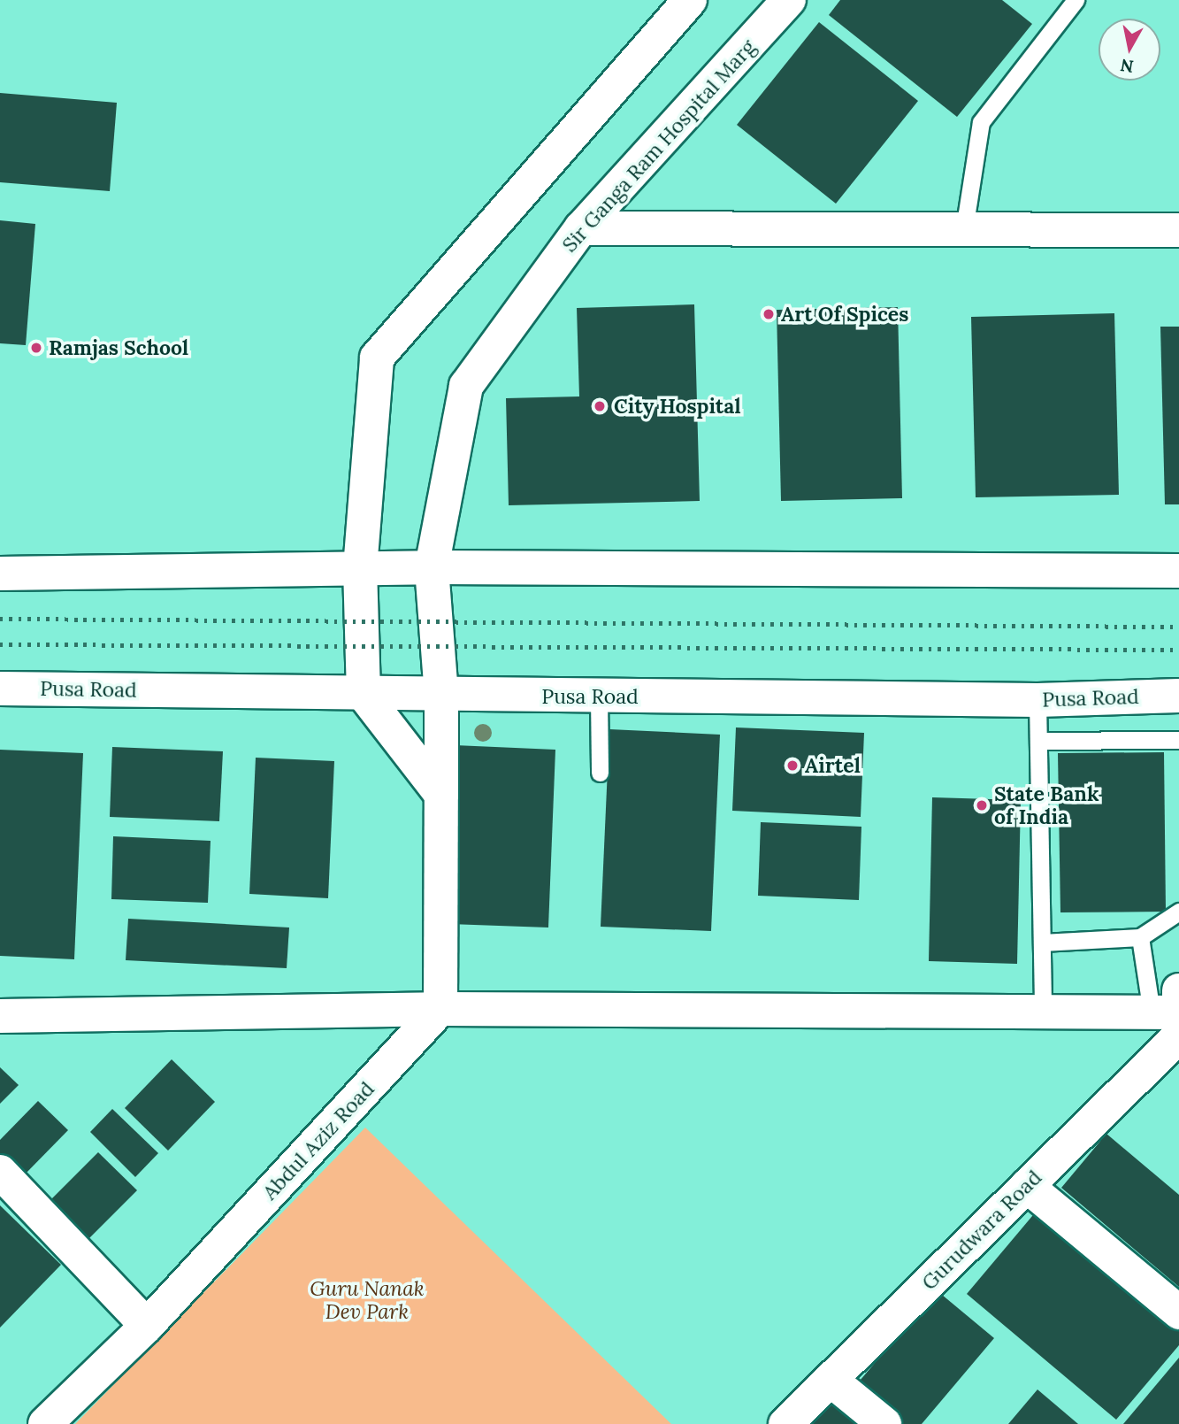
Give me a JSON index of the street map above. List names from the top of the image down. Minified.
{"streets":{"street":["Sir Ganga Ram Hospital Marg","Pusa Road","Abdul Aziz Road","Gurudwara Road"]},"parks":["Guru Nanak Dev Park"],"places":["Art Of Spices","Ramjas School","City Hospital","Airtel","State Bank of India"],"north":"bottom"}
